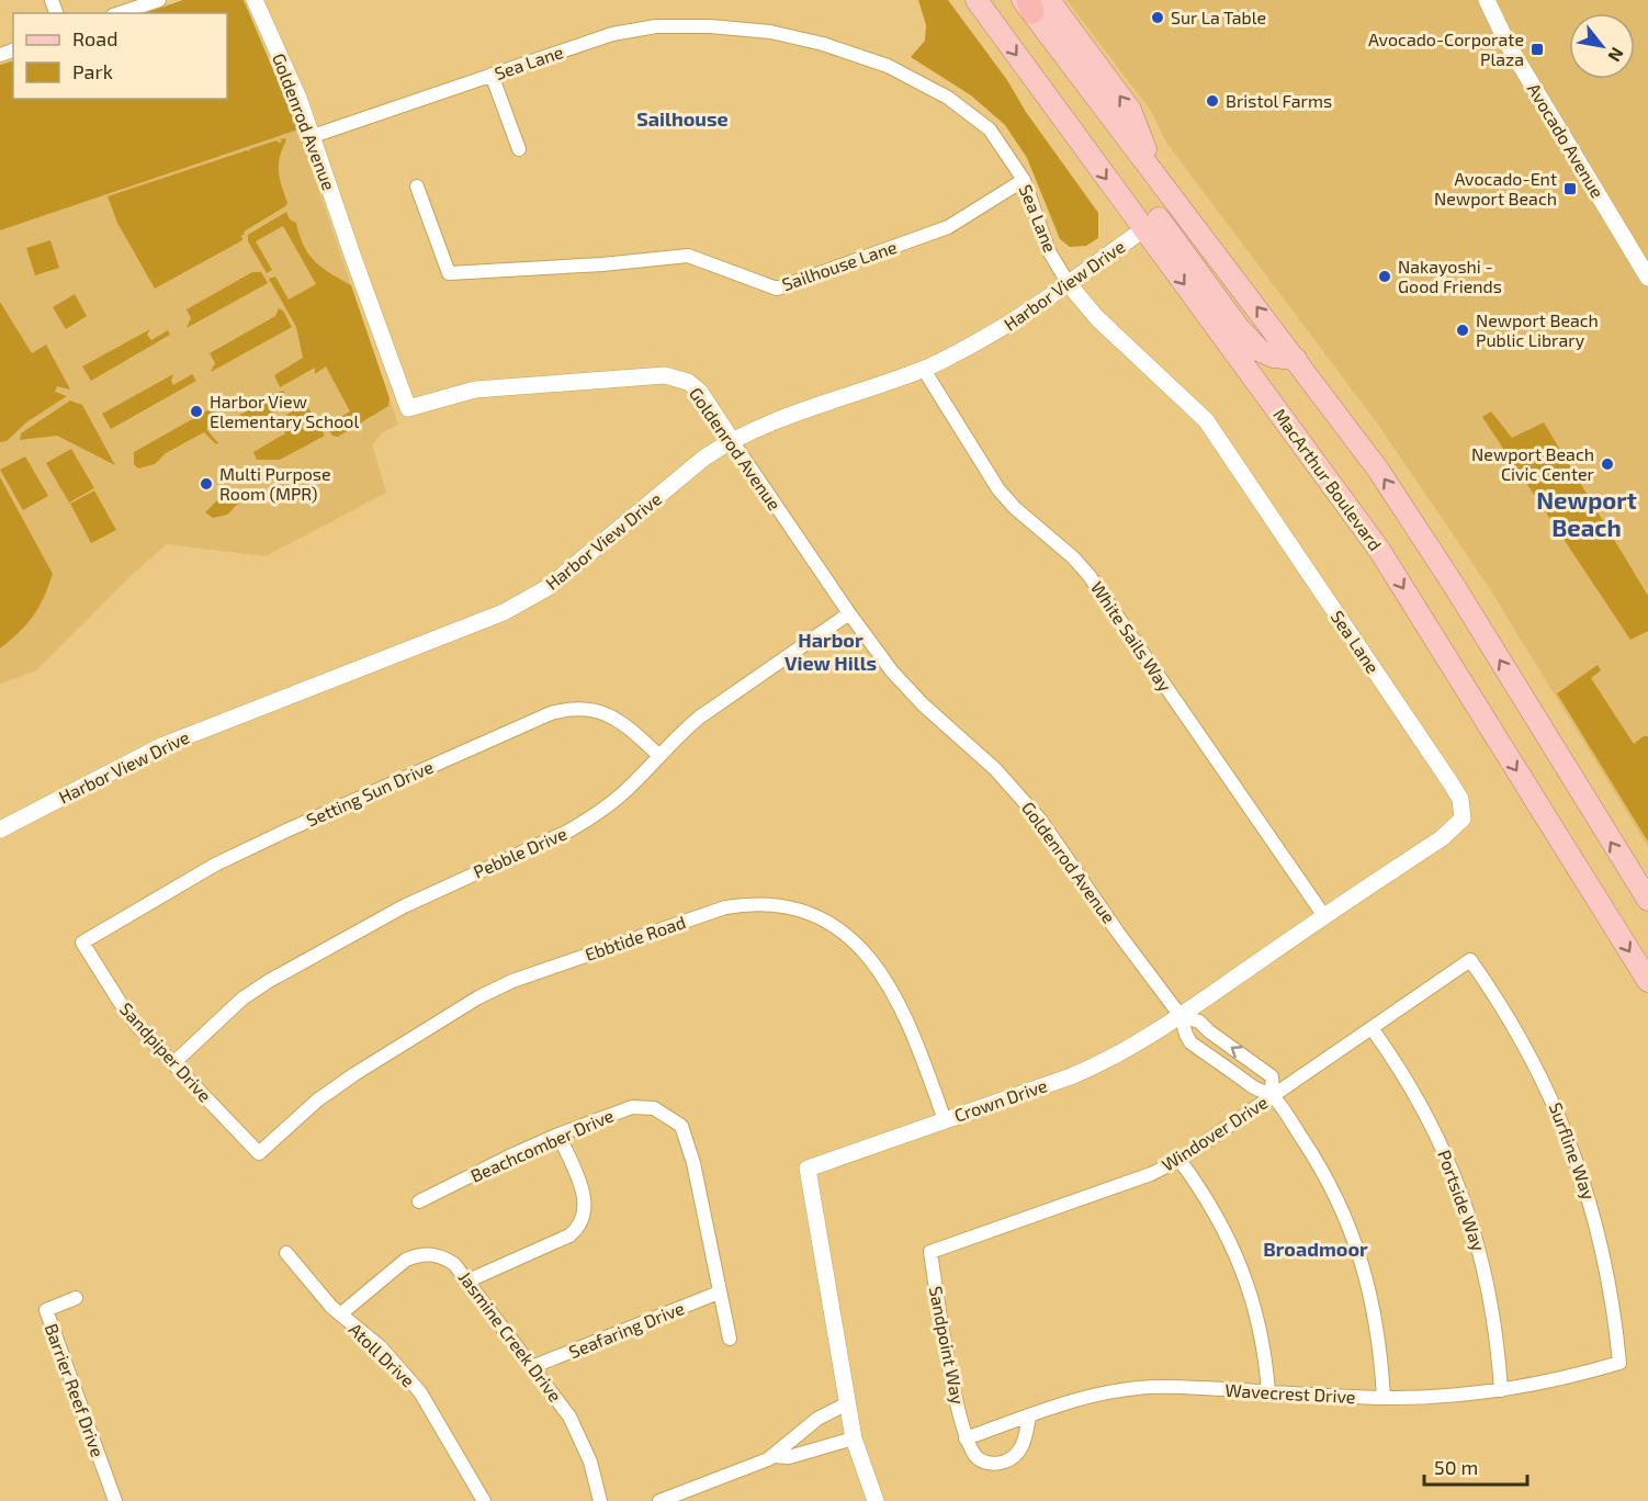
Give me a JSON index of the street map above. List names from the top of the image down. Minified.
{"streets":{"main road":["MacArthur Boulevard"],"street":["Sea Lane","Goldenrod Avenue","Avocado Avenue","Sailhouse Lane","Harbor View Drive","White Sails Way","Setting Sun Drive","Pebble Drive","Ebbtide Road","Sandpiper Drive","Crown Drive","Windover Drive","Beachcomber Drive","Surfline Way","Portside Way","Seafaring Drive","Jasmine Creek Drive","Sandpoint Way","Atoll Drive","Barrier Reef Drive","Wavecrest Drive"]},"crossings":[["Sea Lane","Goldenrod Avenue"],["Sea Lane","Sailhouse Lane"],["Sea Lane","Harbor View Drive"],["Sea Lane","Crown Drive"],["Goldenrod Avenue","Harbor View Drive"],["Goldenrod Avenue","Pebble Drive"],["Goldenrod Avenue","Crown Drive"],["Goldenrod Avenue","Windover Drive"],["Goldenrod Avenue","Wavecrest Drive"],["Harbor View Drive","MacArthur Boulevard"],["Harbor View Drive","White Sails Way"],["White Sails Way","Crown Drive"],["Setting Sun Drive","Pebble Drive"],["Setting Sun Drive","Sandpiper Drive"],["Pebble Drive","Sandpiper Drive"],["Ebbtide Road","Sandpiper Drive"],["Ebbtide Road","Crown Drive"],["Windover Drive","Surfline Way"],["Windover Drive","Portside Way"],["Windover Drive","Sandpoint Way"],["Beachcomber Drive","Seafaring Drive"],["Surfline Way","Wavecrest Drive"],["Portside Way","Wavecrest Drive"],["Seafaring Drive","Jasmine Creek Drive"],["Jasmine Creek Drive","Atoll Drive"],["Sandpoint Way","Wavecrest Drive"]],"districts":["Sailhouse","Newport Beach","Harbor View Hills","Broadmoor"],"places":{"other":["Sur La Table","Bristol Farms","Nakayoshi - Good Friends","Newport Beach Public Library","Harbor View Elementary School","Newport Beach Civic Center","Multi Purpose Room (MPR)"],"transit":["Avocado-Corporate Plaza","Avocado-Ent Newport Beach"]},"legend":["Road","Park"],"scale_bar":"50 m","north":"bottom right"}
